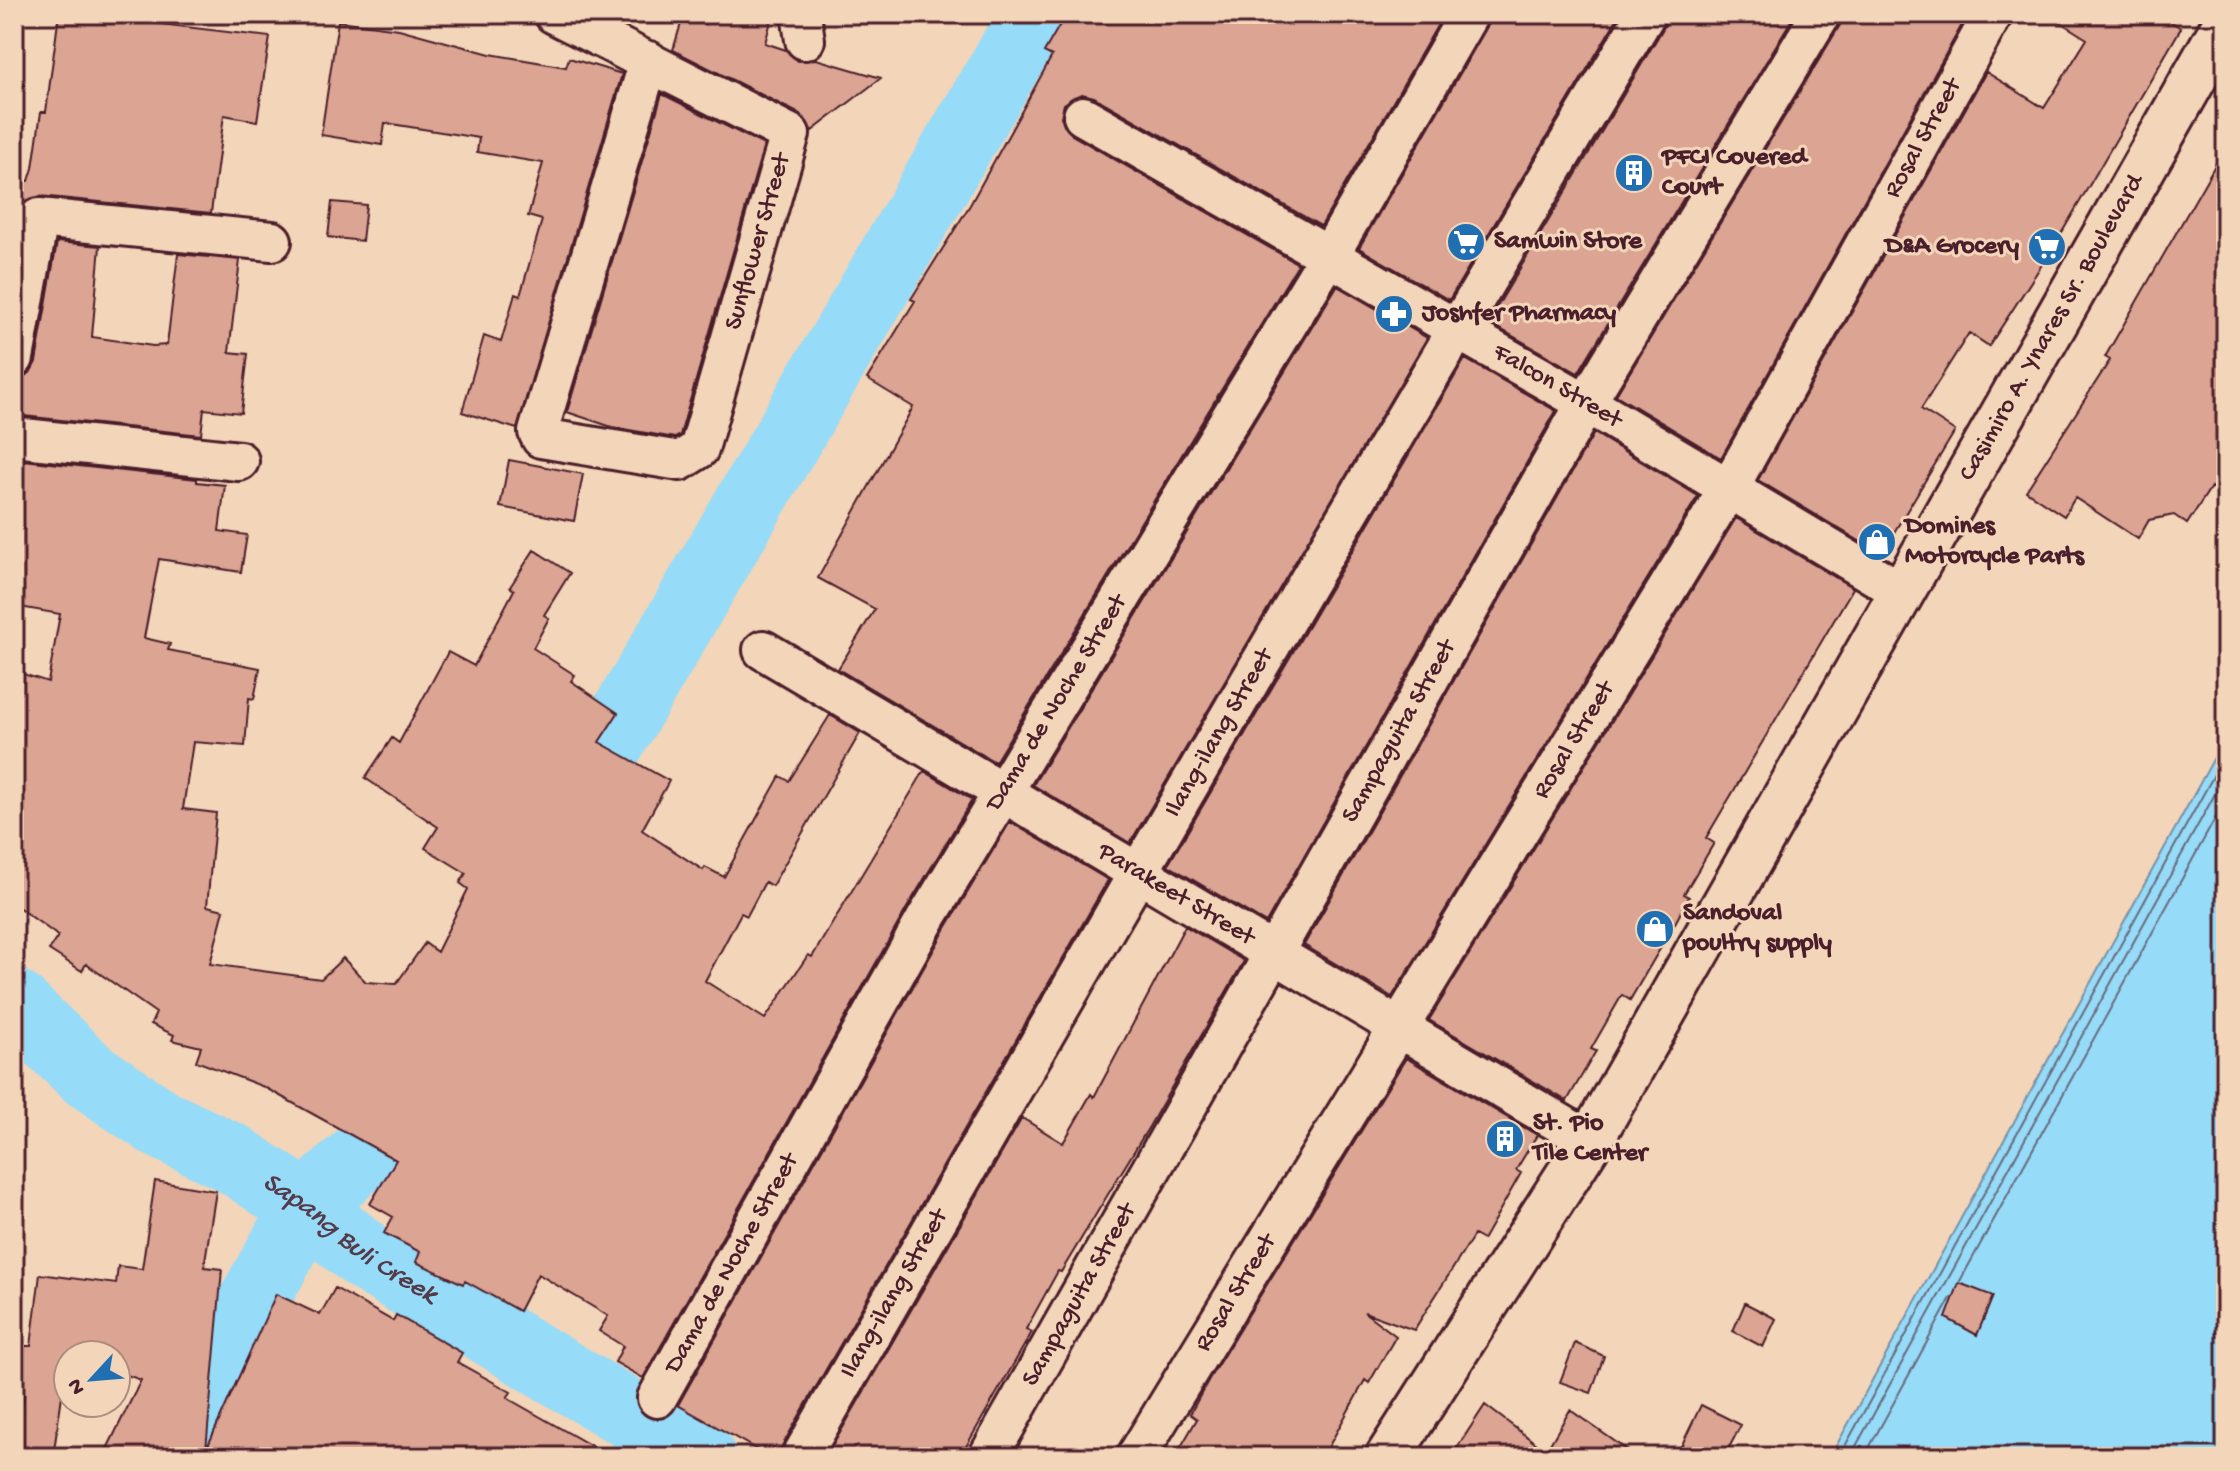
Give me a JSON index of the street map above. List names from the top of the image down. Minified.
{"streets":{"main road":["Casimiro A. Ynares Sr. Boulevard"],"street":["Rosal Street","Sunflower Street","Falcon Street","Dama de Noche Street","Ilang-ilang Street","Sampaguita Street","Parakeet Street"]},"crossings":[["Rosal Street","Falcon Street"],["Rosal Street","Parakeet Street"],["Casimiro A. Ynares Sr. Boulevard","Falcon Street"],["Casimiro A. Ynares Sr. Boulevard","Parakeet Street"],["Falcon Street","Dama de Noche Street"],["Falcon Street","Ilang-ilang Street"],["Falcon Street","Sampaguita Street"],["Dama de Noche Street","Parakeet Street"],["Ilang-ilang Street","Parakeet Street"],["Sampaguita Street","Parakeet Street"]],"water":["Sapang Buli Creek"],"places":{"building":["PFCI Covered Court","St. Pio Tile Center"],"supermarket":["Samwin Store","D&A Grocery"],"pharmacy":["Joshfer Pharmacy"],"shop":["Domines Motorcycle Parts","Sandoval poultry supply"]},"north":"bottom left"}
